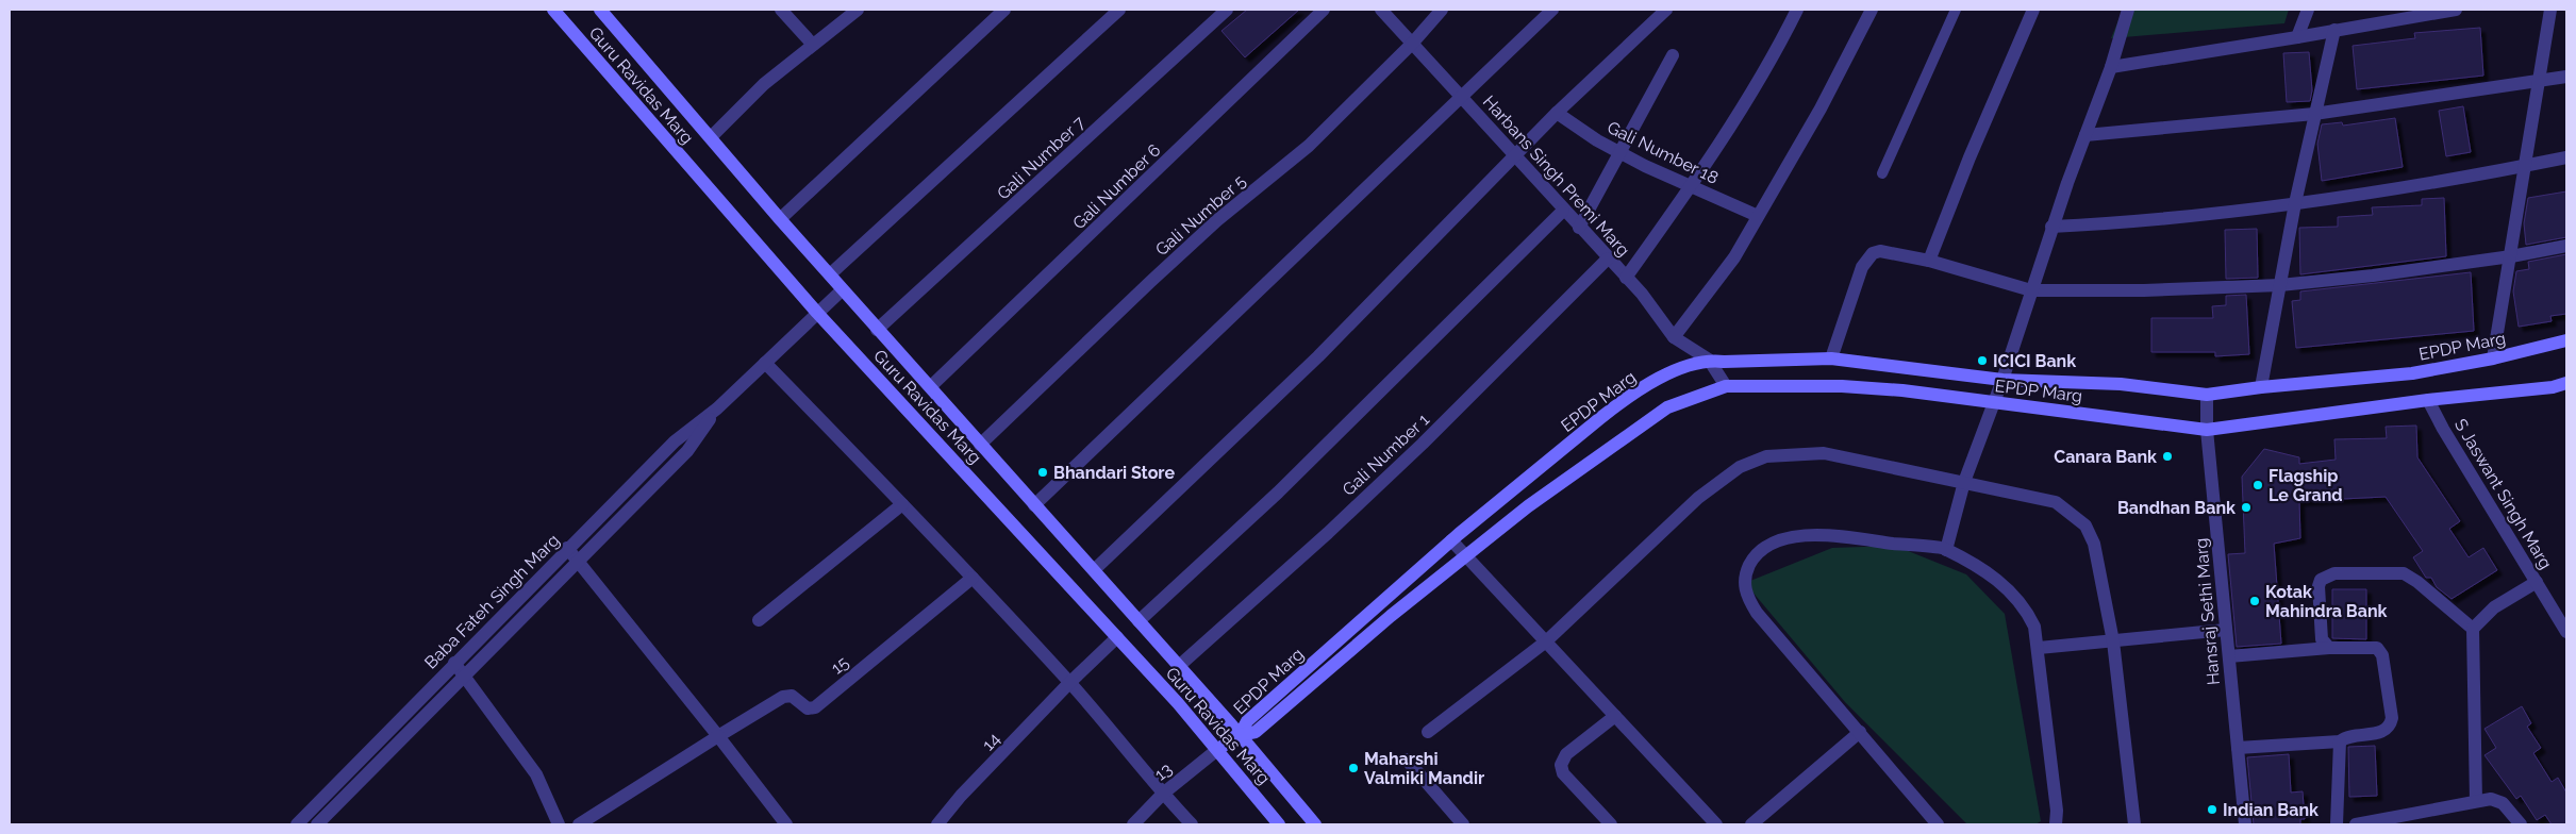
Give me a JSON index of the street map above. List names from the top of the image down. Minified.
{"streets":{"main road":["Guru Ravidas Marg","EPDP Marg"],"street":["Gali Number 18","Gali Number 7","Harbans Singh Premi Marg","Gali Number 6","Gali Number 5","Gali Number 1","S Jaswant Singh Marg","Baba Fateh Singh Marg","Hansraj Sethi Marg","15","14","13"]},"crossings":[["Guru Ravidas Marg","Gali Number 7"],["Guru Ravidas Marg","Gali Number 6"],["Guru Ravidas Marg","Gali Number 5"],["Guru Ravidas Marg","EPDP Marg"],["Guru Ravidas Marg","Gali Number 1"],["Guru Ravidas Marg","Baba Fateh Singh Marg"],["Guru Ravidas Marg","14"],["Guru Ravidas Marg","13"],["Harbans Singh Premi Marg","Gali Number 5"],["Harbans Singh Premi Marg","EPDP Marg"],["Harbans Singh Premi Marg","Gali Number 1"],["EPDP Marg","S Jaswant Singh Marg"],["EPDP Marg","Hansraj Sethi Marg"]],"places":["ICICI Bank","Canara Bank","Bhandari Store","Flagship Le Grand","Bandhan Bank","Kotak Mahindra Bank","Maharshi Valmiki Mandir","Indian Bank"]}
